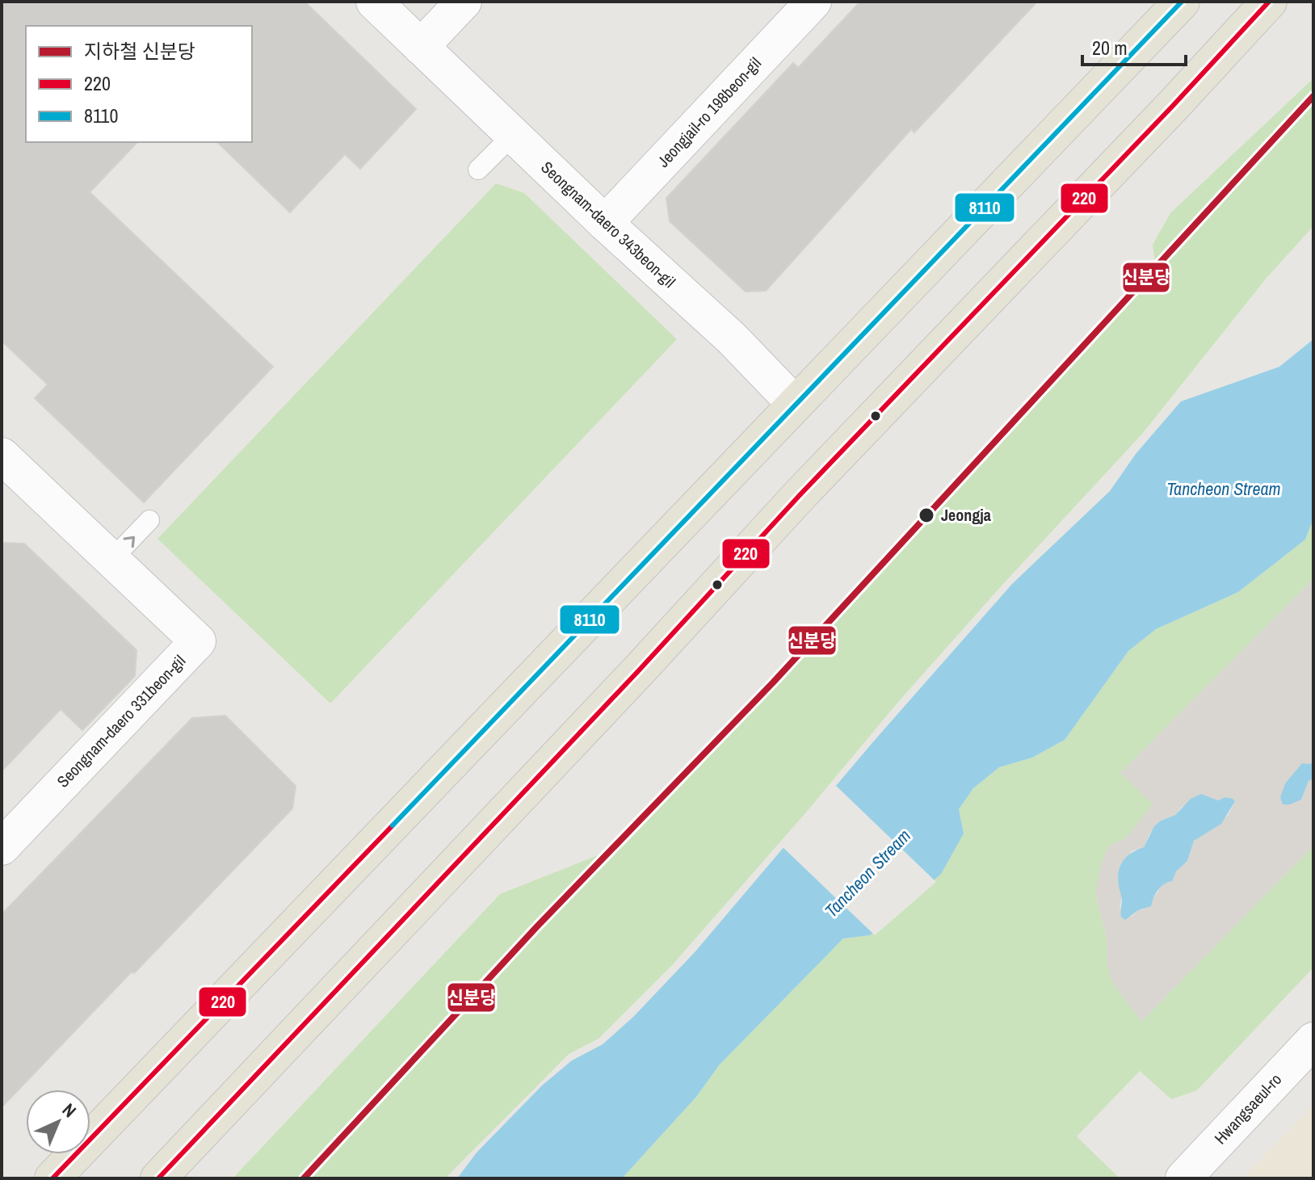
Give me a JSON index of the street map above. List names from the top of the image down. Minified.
{"streets":{"street":["Jeongjail-ro 198beon-gil","Seongnam-daero 343beon-gil","Seongnam-daero 331beon-gil","Hwangsaeul-ro"]},"crossings":[["Jeongjail-ro 198beon-gil","Seongnam-daero 343beon-gil"]],"water":["Tancheon Stream"],"places":["Jeongja"],"lines":["transit line 220","transit line 8110","metro line 신분당"],"legend":["지하철 신분당","220","8110"],"scale_bar":"20 m","north":"top right"}
